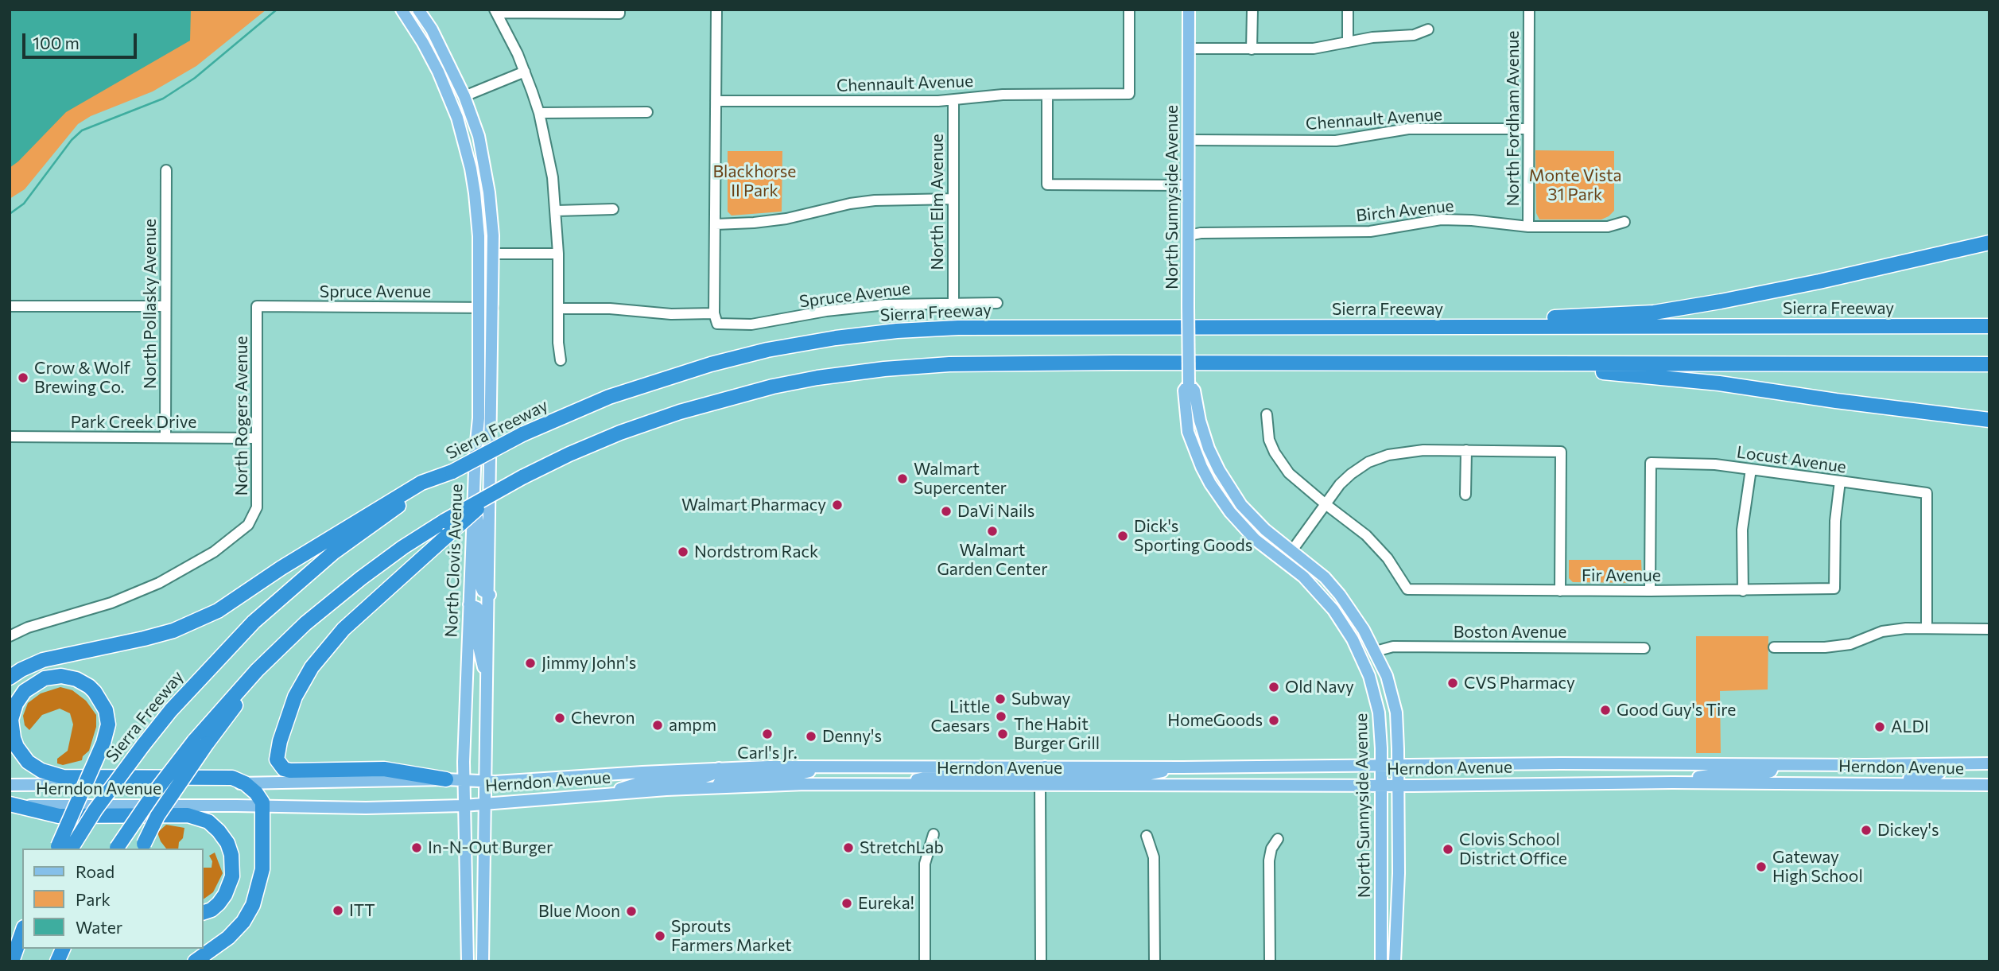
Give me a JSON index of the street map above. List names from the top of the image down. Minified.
{"streets":{"highway":["Sierra Freeway"],"main road":["North Sunnyside Avenue","North Clovis Avenue","Herndon Avenue"],"street":["Chennault Avenue","North Fordham Avenue","North Elm Avenue","Birch Avenue","Spruce Avenue","North Pollasky Avenue","North Rogers Avenue","Park Creek Drive","Locust Avenue","Fir Avenue","Boston Avenue"]},"crossings":[["Chennault Avenue","North Fordham Avenue"],["Chennault Avenue","North Sunnyside Avenue"],["Chennault Avenue","North Elm Avenue"],["North Fordham Avenue","Birch Avenue"],["North Sunnyside Avenue","Birch Avenue"],["North Sunnyside Avenue","Boston Avenue"],["North Sunnyside Avenue","Herndon Avenue"],["North Elm Avenue","Spruce Avenue"],["Spruce Avenue","North Rogers Avenue"],["Spruce Avenue","North Clovis Avenue"],["North Pollasky Avenue","Park Creek Drive"],["North Rogers Avenue","Park Creek Drive"],["Locust Avenue","Fir Avenue"],["North Clovis Avenue","Herndon Avenue"]],"parks":["Blackhorse II Park","Monte Vista 31 Park"],"places":["Crow & Wolf Brewing Co.","Walmart Supercenter","Walmart Pharmacy","DaVi Nails","Walmart Garden Center","Dick's Sporting Goods","Nordstrom Rack","Jimmy John's","CVS Pharmacy","Old Navy","Subway","Good Guy's Tire","Little Caesars","Chevron","HomeGoods","ampm","ALDI","Carl's Jr.","The Habit Burger Grill","Denny's","Dickey's","In-N-Out Burger","StretchLab","Clovis School District Office","Gateway High School","Eureka!","ITT","Blue Moon","Sprouts Farmers Market"],"legend":["Road","Park","Water"],"scale_bar":"100 m"}
